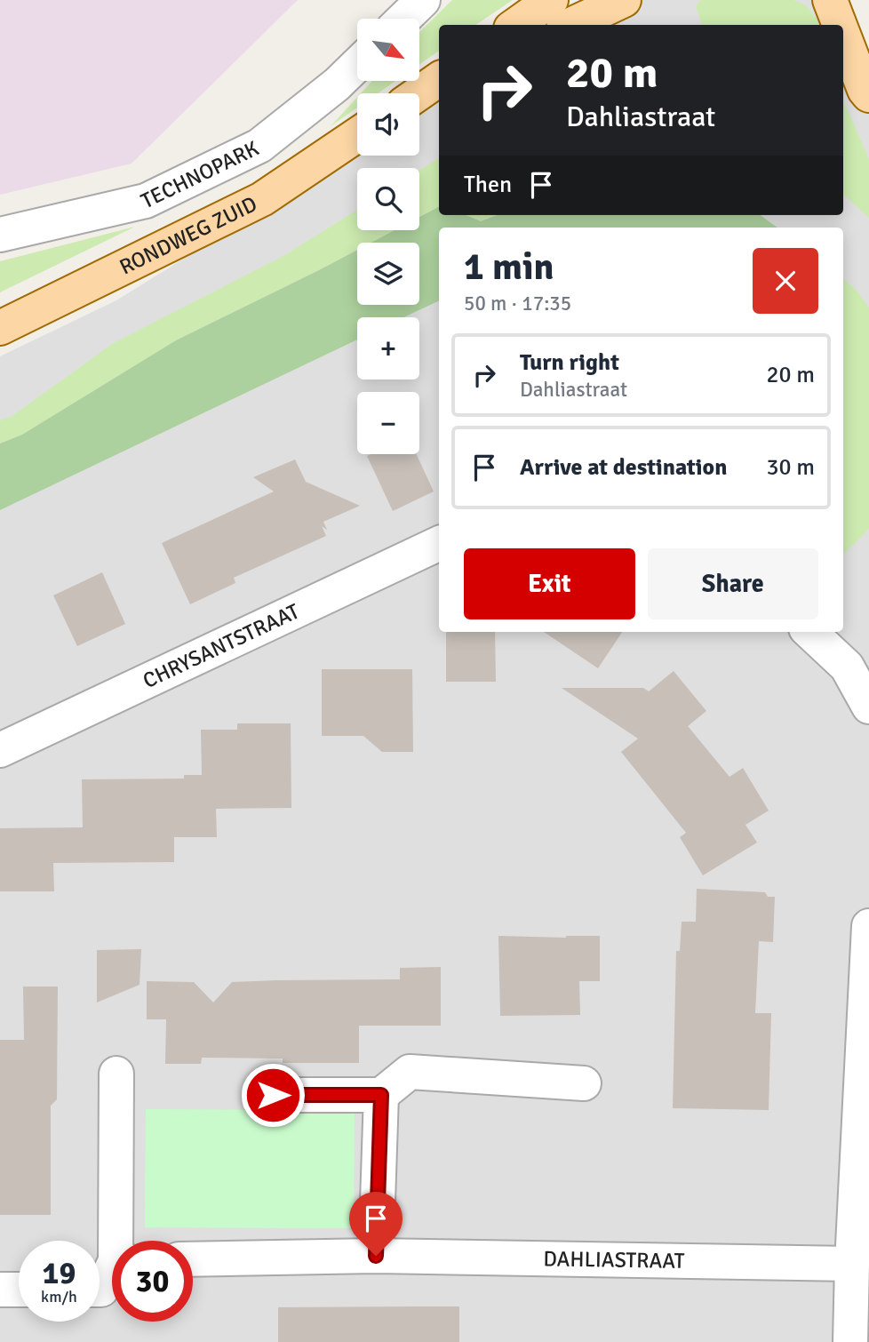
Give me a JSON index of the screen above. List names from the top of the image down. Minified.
{"streets":{"main road":["RONDWEG ZUID"],"street":["TECHNOPARK","CHRYSANTSTRAAT","DAHLIASTRAAT"]},"north":"bottom right","page":{"map_buttons":["+","−"],"turn":["20 m","Dahliastraat"],"then":"Then","heading":["1 min","50 m · 17:35"],"list":[{"name":"Turn right","note":"Dahliastraat","value":"20 m"},{"name":"Arrive at destination","value":"30 m"}],"buttons":["Exit","Share"],"speed":"19 km/h","limit":"30"}}
